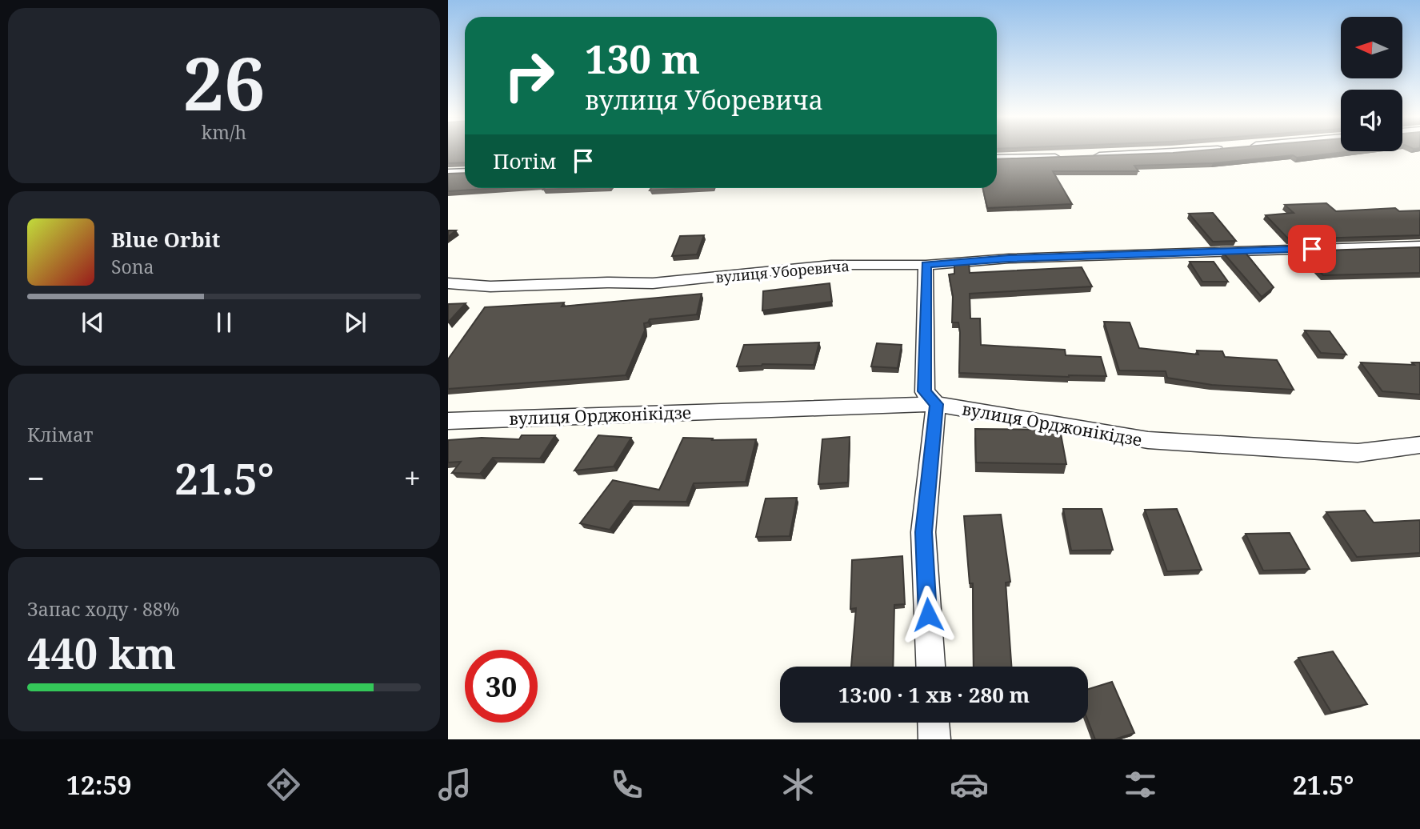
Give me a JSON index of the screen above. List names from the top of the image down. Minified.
{"streets":{"street":["вулиця Уборевича","вулиця Орджонікідзе"]},"north":"left","page":{"tile":[["26","km/h"],"Клімат",["Запас ходу · 88%","440 km"]],"turn":["130 m","вулиця Уборевича"],"then":"Потім","song":["Blue Orbit","Sona"],"heat":["−","21.5°","+"],"limit":"30","trip":"13:00 · 1 хв · 280 m","tabs":["12:59","21.5°"]}}
